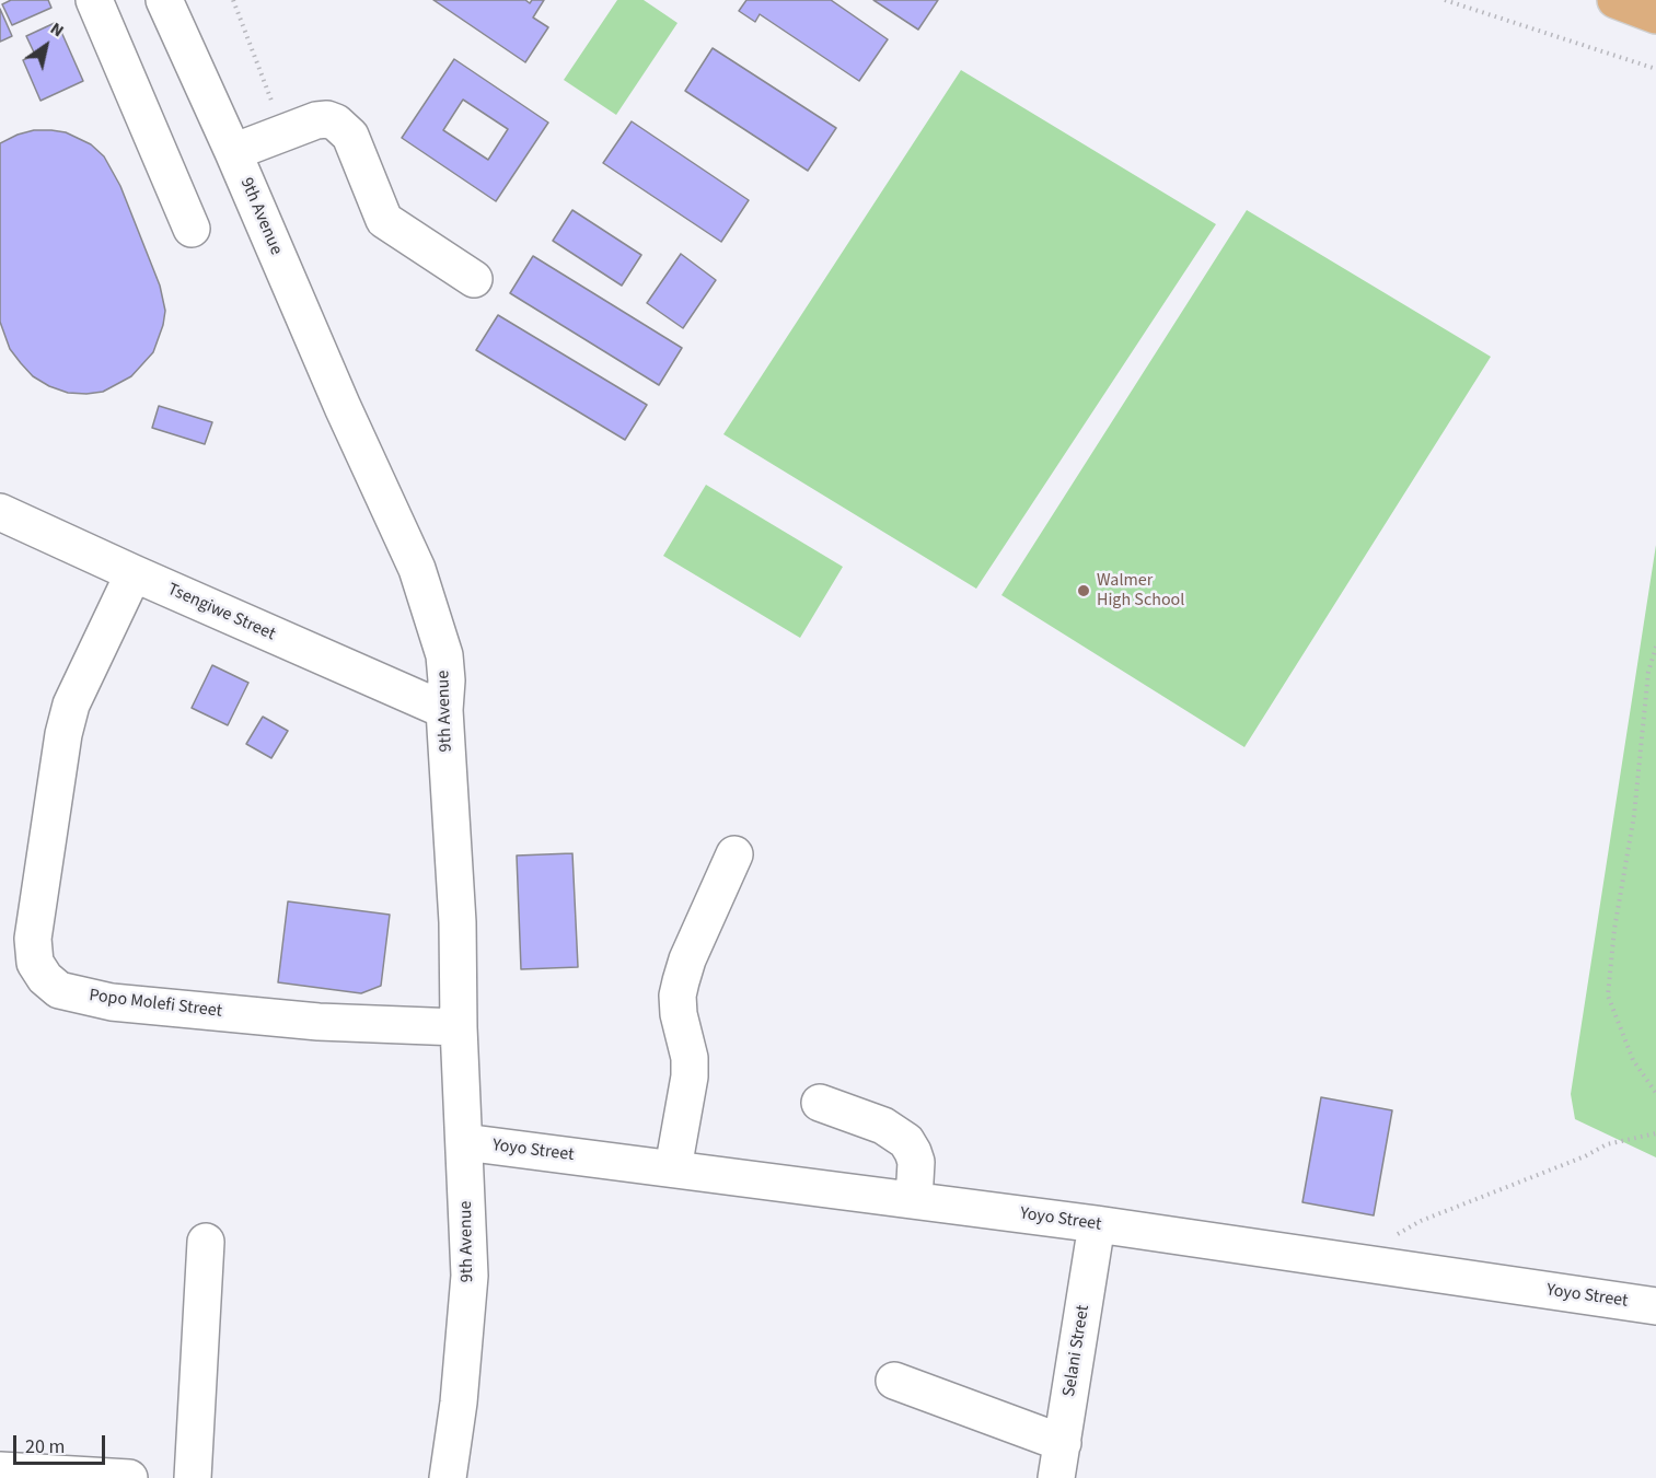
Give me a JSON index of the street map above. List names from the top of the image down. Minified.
{"streets":{"street":["9th Avenue","Tsengiwe Street","Popo Molefi Street","Yoyo Street","Selani Street"]},"crossings":[["9th Avenue","Tsengiwe Street"],["9th Avenue","Popo Molefi Street"],["9th Avenue","Yoyo Street"],["Tsengiwe Street","Popo Molefi Street"],["Yoyo Street","Selani Street"]],"places":["Walmer High School"],"scale_bar":"20 m","north":"top right"}
